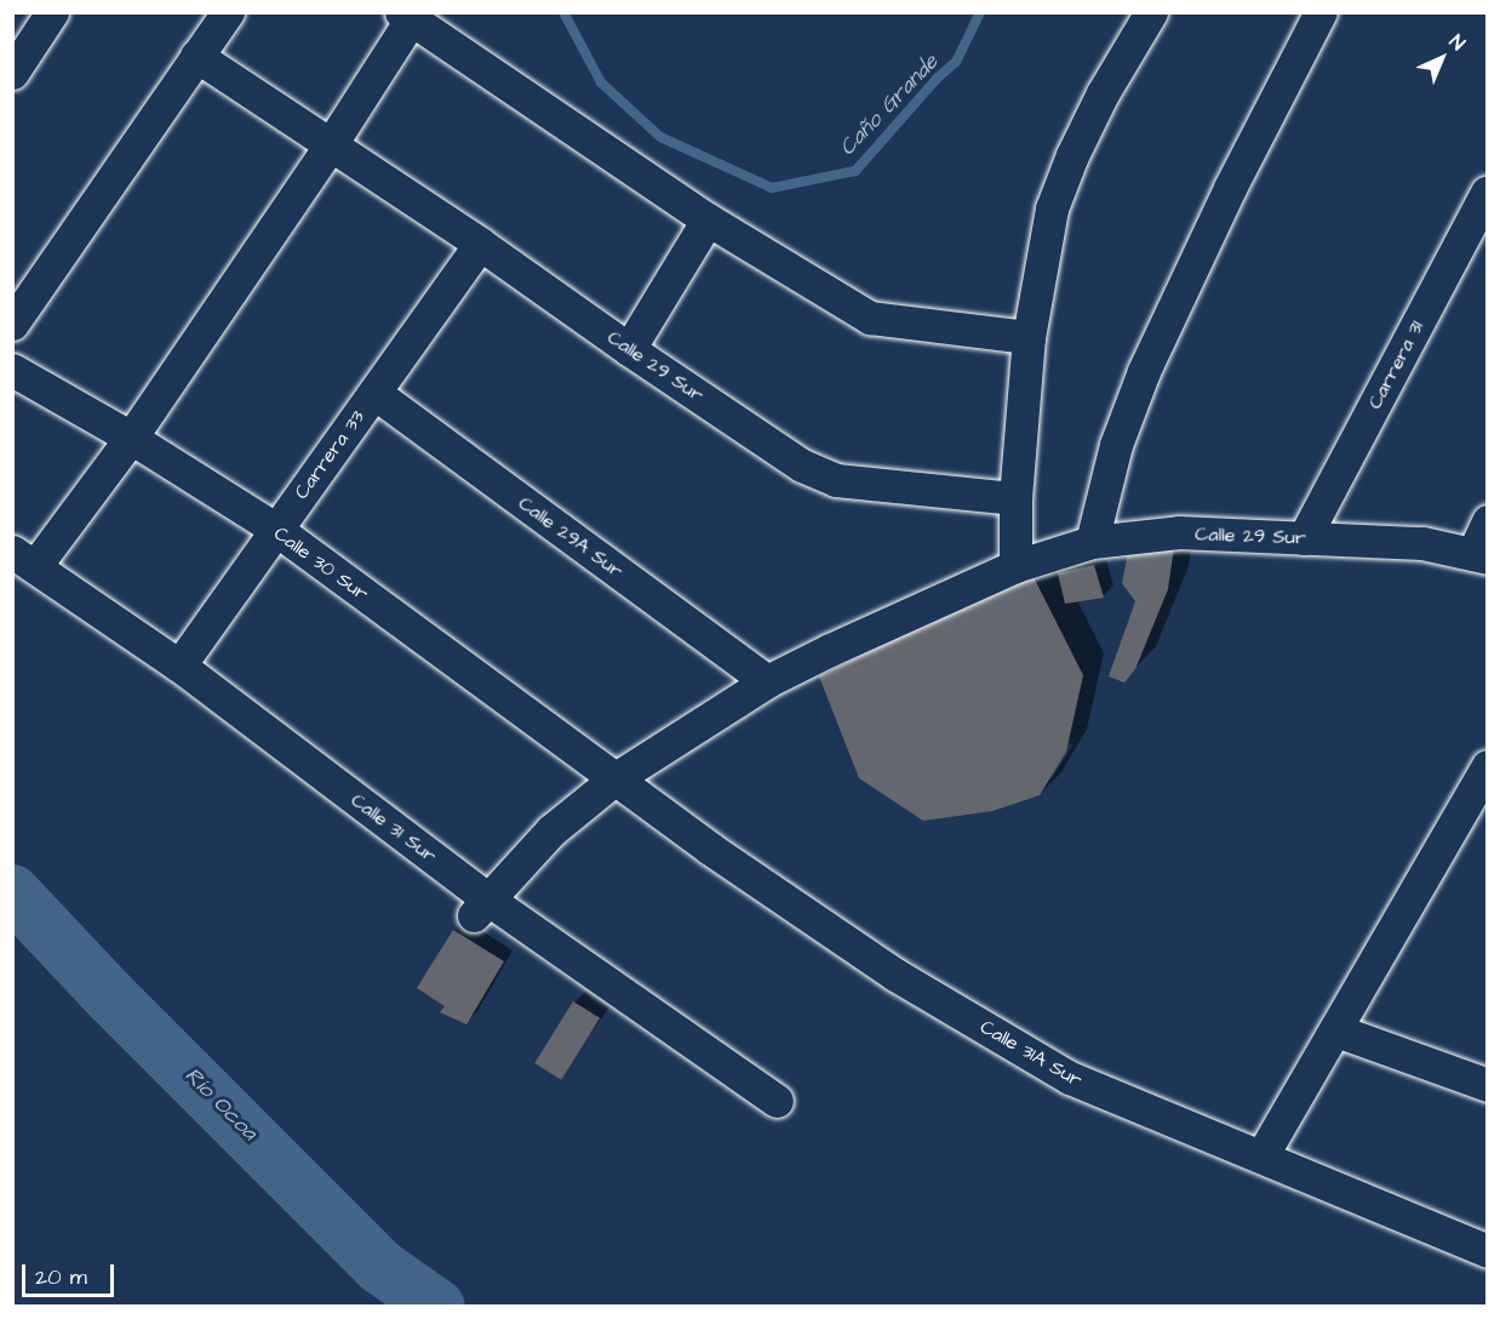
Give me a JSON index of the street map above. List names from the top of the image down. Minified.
{"streets":{"street":["Carrera 31","Calle 29 Sur","Carrera 33","Calle 29A Sur","Calle 30 Sur","Calle 31 Sur","Calle 31A Sur"]},"crossings":[["Carrera 31","Calle 29 Sur"],["Calle 29 Sur","Carrera 33"],["Calle 29 Sur","Calle 29A Sur"],["Calle 29 Sur","Calle 30 Sur"],["Calle 29 Sur","Calle 31 Sur"],["Calle 29 Sur","Calle 31A Sur"],["Carrera 33","Calle 29A Sur"],["Carrera 33","Calle 30 Sur"],["Carrera 33","Calle 31 Sur"],["Calle 30 Sur","Calle 31A Sur"]],"water":["Caño Grande","Río Ocoa"],"scale_bar":"20 m","north":"top right"}
